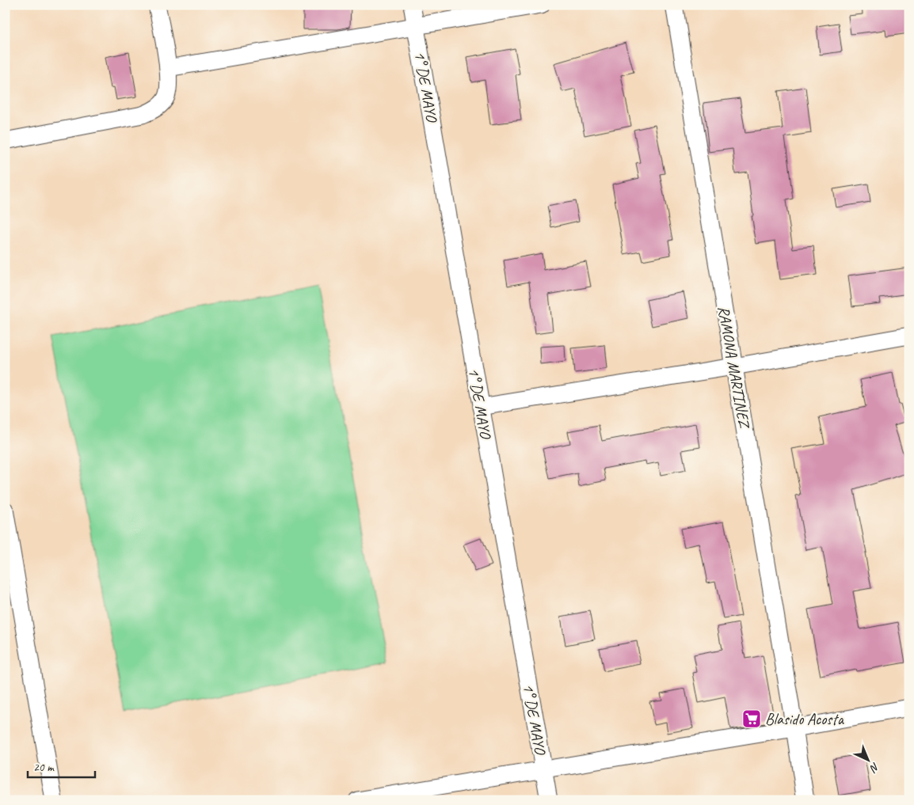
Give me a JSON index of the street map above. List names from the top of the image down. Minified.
{"streets":{"street":["1° DE MAYO","RAMONA MARTINEZ"]},"places":{"supermarket":["Blasido Acosta"]},"scale_bar":"20 m","north":"bottom right"}
